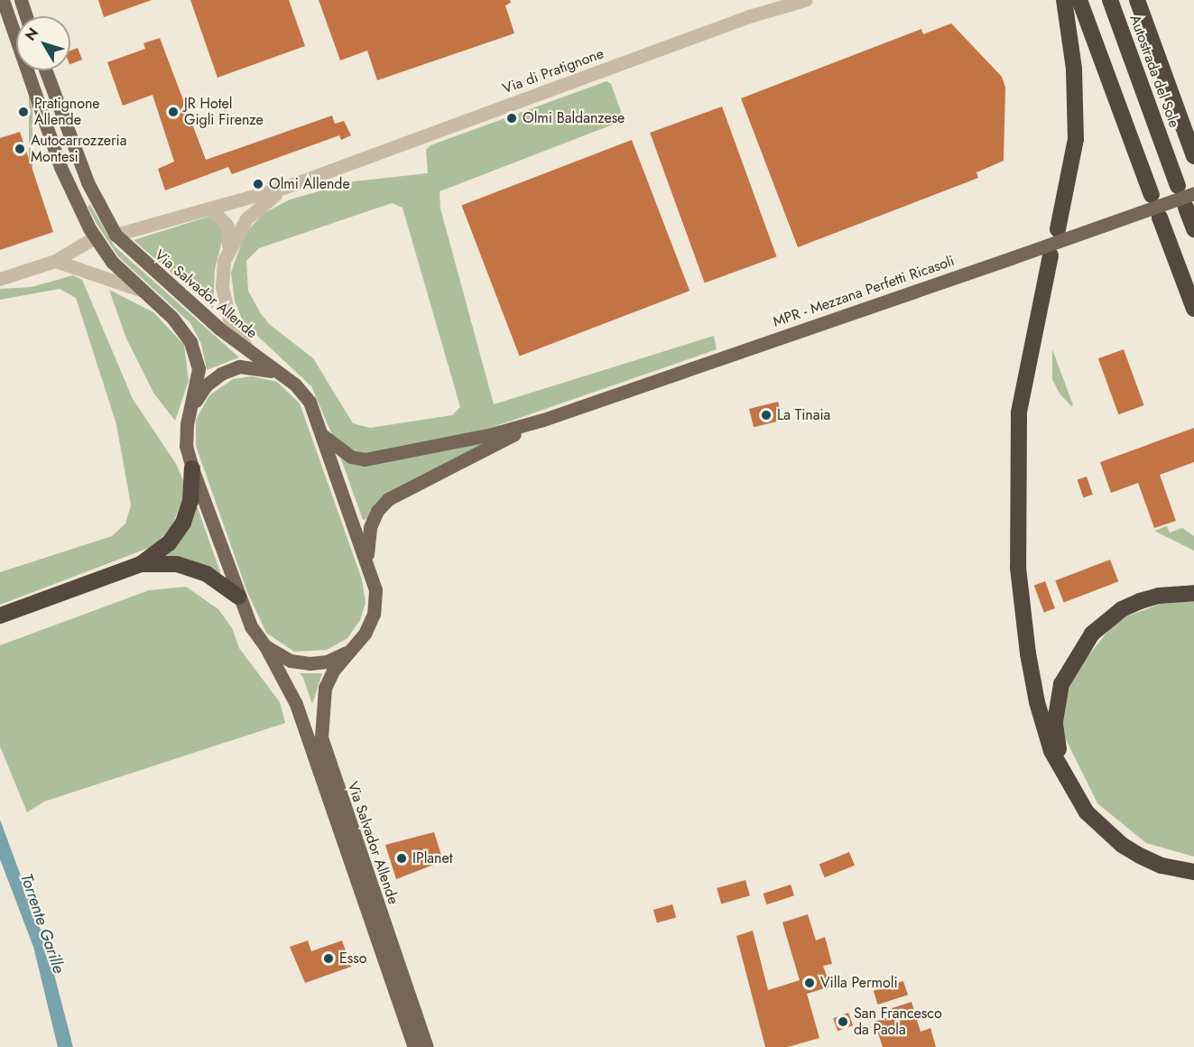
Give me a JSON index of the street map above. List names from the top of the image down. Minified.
{"streets":{"highway":["Autostrada del Sole"],"main road":["MPR - Mezzana Perfetti Ricasoli","Via Salvador Allende"],"street":["Via di Pratignone"]},"crossings":[["MPR - Mezzana Perfetti Ricasoli","Via Salvador Allende"]],"water":["Torrente Garille"],"places":["Pratignone Allende","JR Hotel Gigli Firenze","Olmi Baldanzese","Autocarrozzeria Montesi","Olmi Allende","La Tinaia","IPlanet","Esso","Villa Permoli","San Francesco da Paola"],"north":"top left"}
